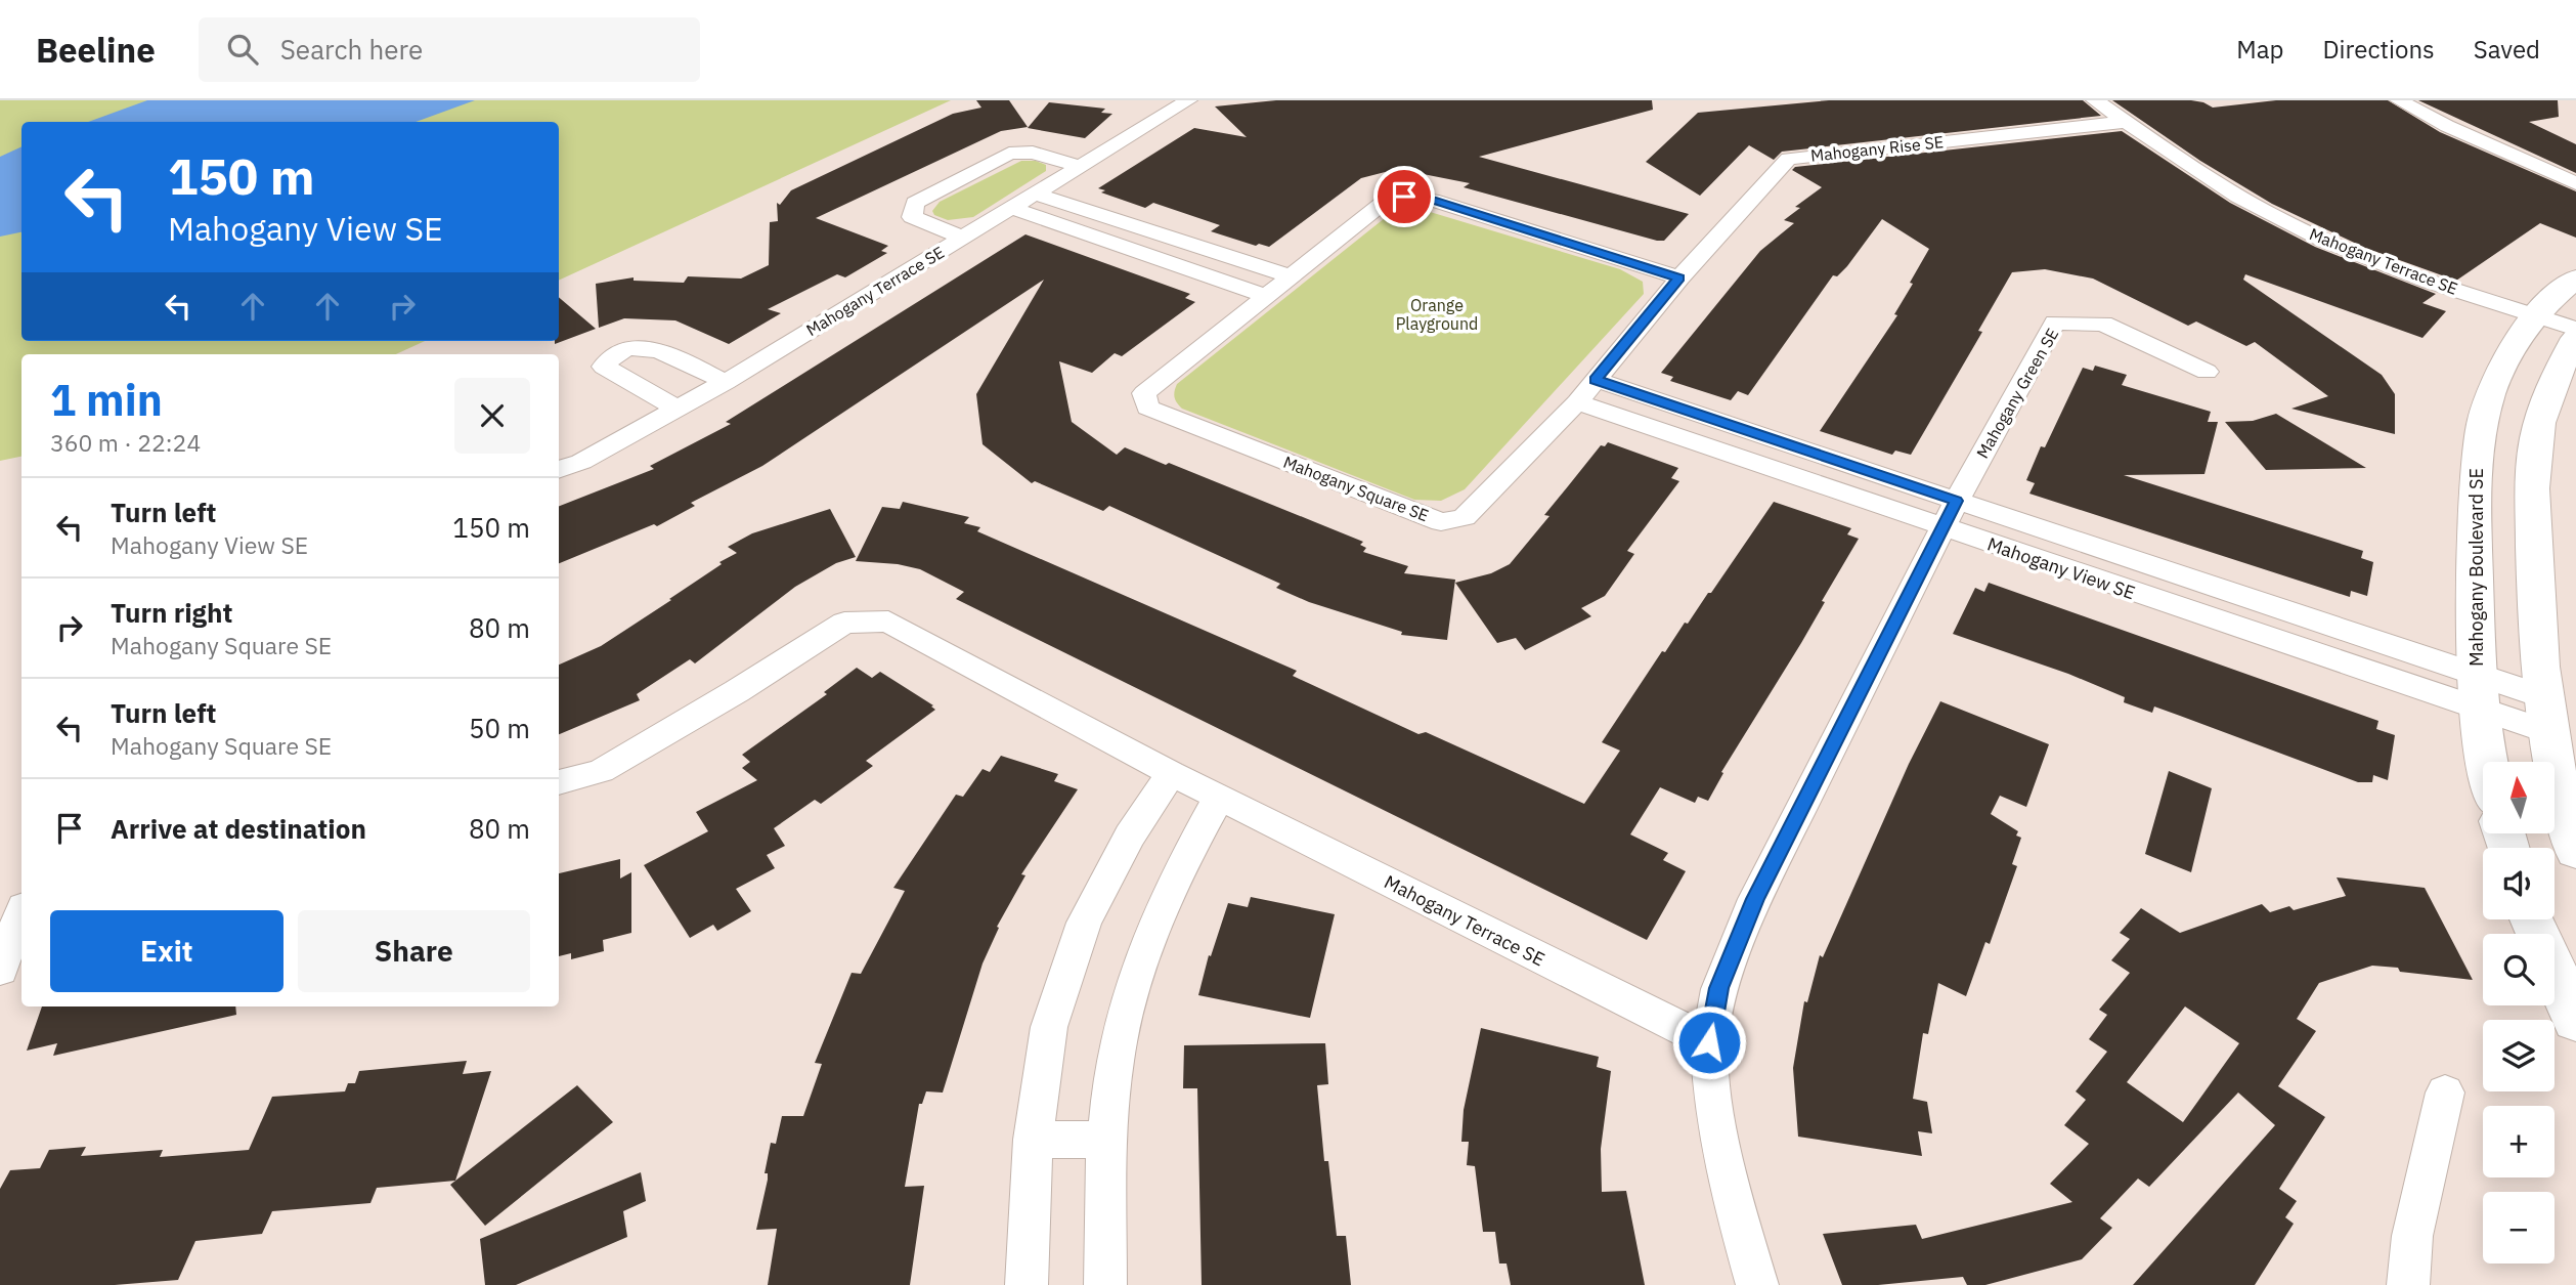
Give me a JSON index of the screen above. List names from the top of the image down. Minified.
{"streets":{"street":["Mahogany Rise SE","Mahogany Terrace SE","Mahogany Green SE","Mahogany Square SE","Mahogany Boulevard SE","Mahogany View SE"]},"crossings":[["Mahogany Rise SE","Mahogany Terrace SE"],["Mahogany Rise SE","Mahogany Square SE"],["Mahogany Terrace SE","Mahogany Boulevard SE"],["Mahogany Green SE","Mahogany View SE"],["Mahogany Square SE","Mahogany View SE"],["Mahogany Boulevard SE","Mahogany View SE"]],"parks":["Orange Playground"],"north":"top","page":{"header":"Beeline","search":"Search here","nav":["Map","Directions","Saved"],"turn":["150 m","Mahogany View SE"],"heading":["1 min","360 m · 22:24"],"list":[{"name":"Turn left","note":"Mahogany View SE","value":"150 m"},{"name":"Turn right","note":"Mahogany Square SE","value":"80 m"},{"name":"Turn left","note":"Mahogany Square SE","value":"50 m"},{"name":"Arrive at destination","value":"80 m"}],"map_buttons":["+","−"],"buttons":["Exit","Share"]}}
